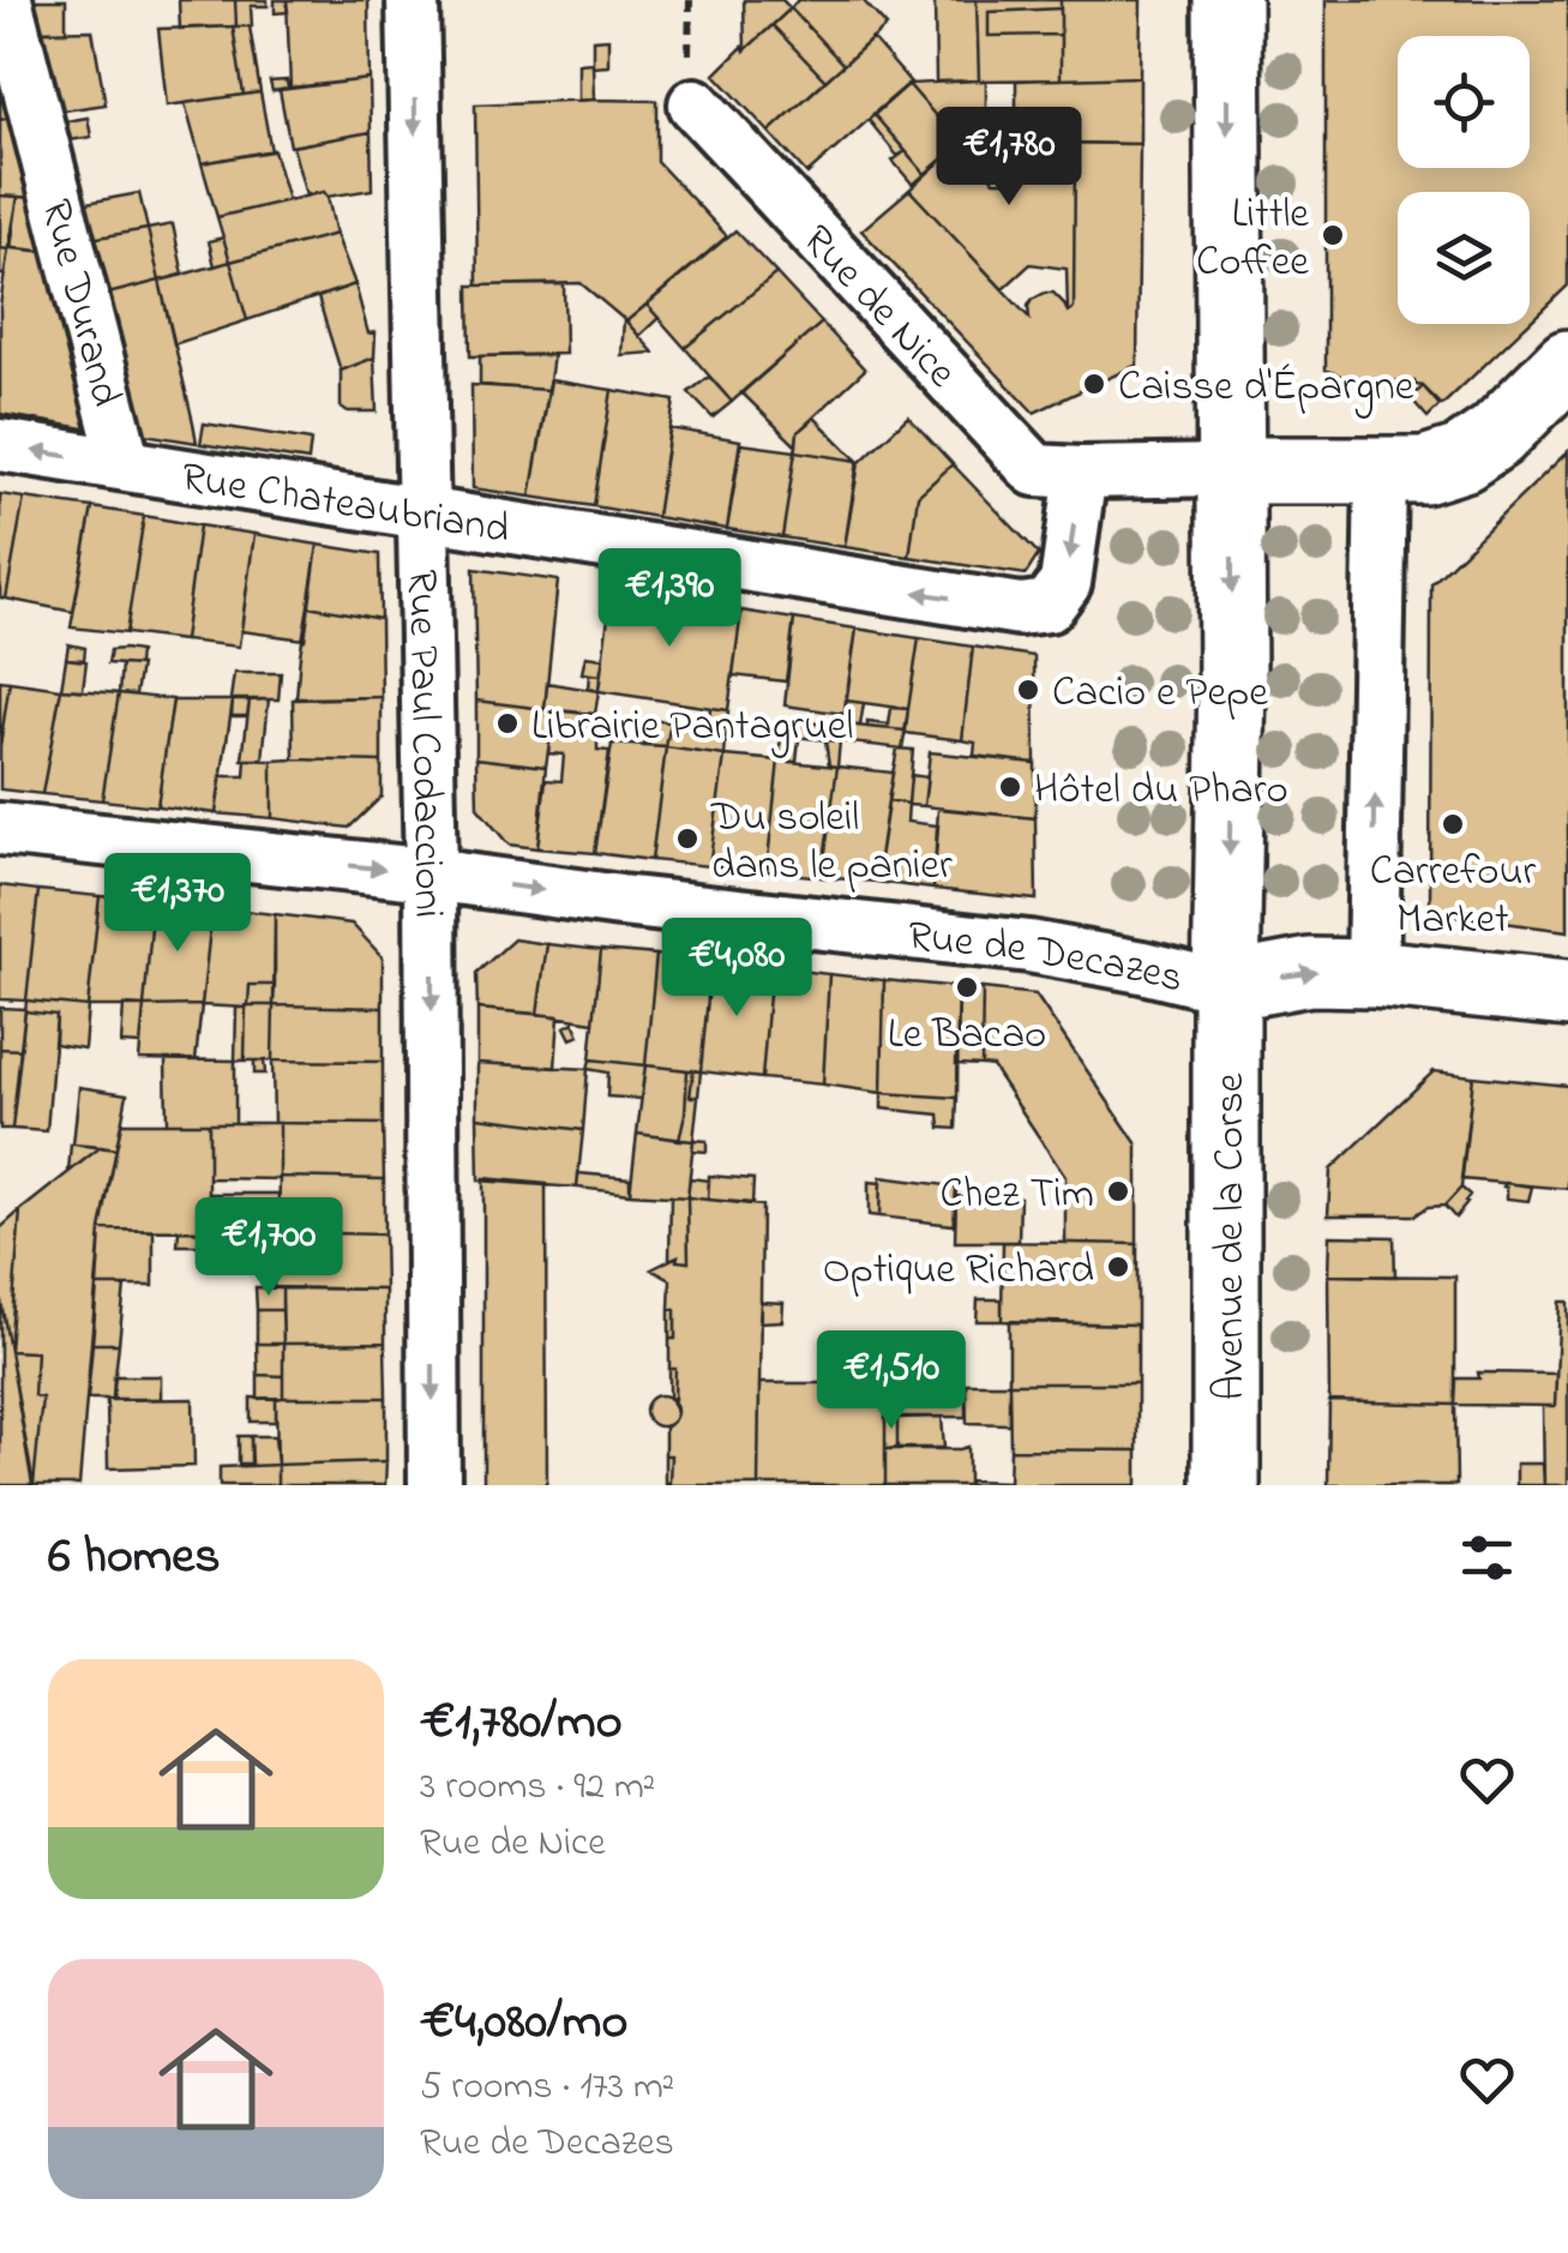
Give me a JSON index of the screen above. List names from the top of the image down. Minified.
{"streets":{"main road":["Avenue de la Corse"],"street":["Rue Durand","Rue de Nice","Rue Chateaubriand","Rue Paul Codaccioni","Rue de Decazes"]},"crossings":[["Rue Durand","Rue Chateaubriand"],["Rue de Nice","Rue Chateaubriand"],["Rue de Nice","Avenue de la Corse"],["Rue Chateaubriand","Rue Paul Codaccioni"],["Rue Paul Codaccioni","Rue de Decazes"],["Rue de Decazes","Avenue de la Corse"]],"one_way":["Rue Chateaubriand","Rue Paul Codaccioni","Rue de Decazes","Avenue de la Corse"],"places":["Little Coffee","Caisse d'Épargne","Cacio e Pepe","Librairie Pantagruel","Hôtel du Pharo","Carrefour Market","Du soleil dans le panier","Le Bacao","Chez Tim","Optique Richard"],"page":{"price":["€1,780","€1,390","€1,370","€4,080","€1,700","€1,510"],"heading":"6 homes","list":[{"name":"€1,780/mo","note":"3 rooms · 92 m² · Rue de Nice"},{"name":"€4,080/mo","note":"5 rooms · 173 m² · Rue de Decazes"}]}}
